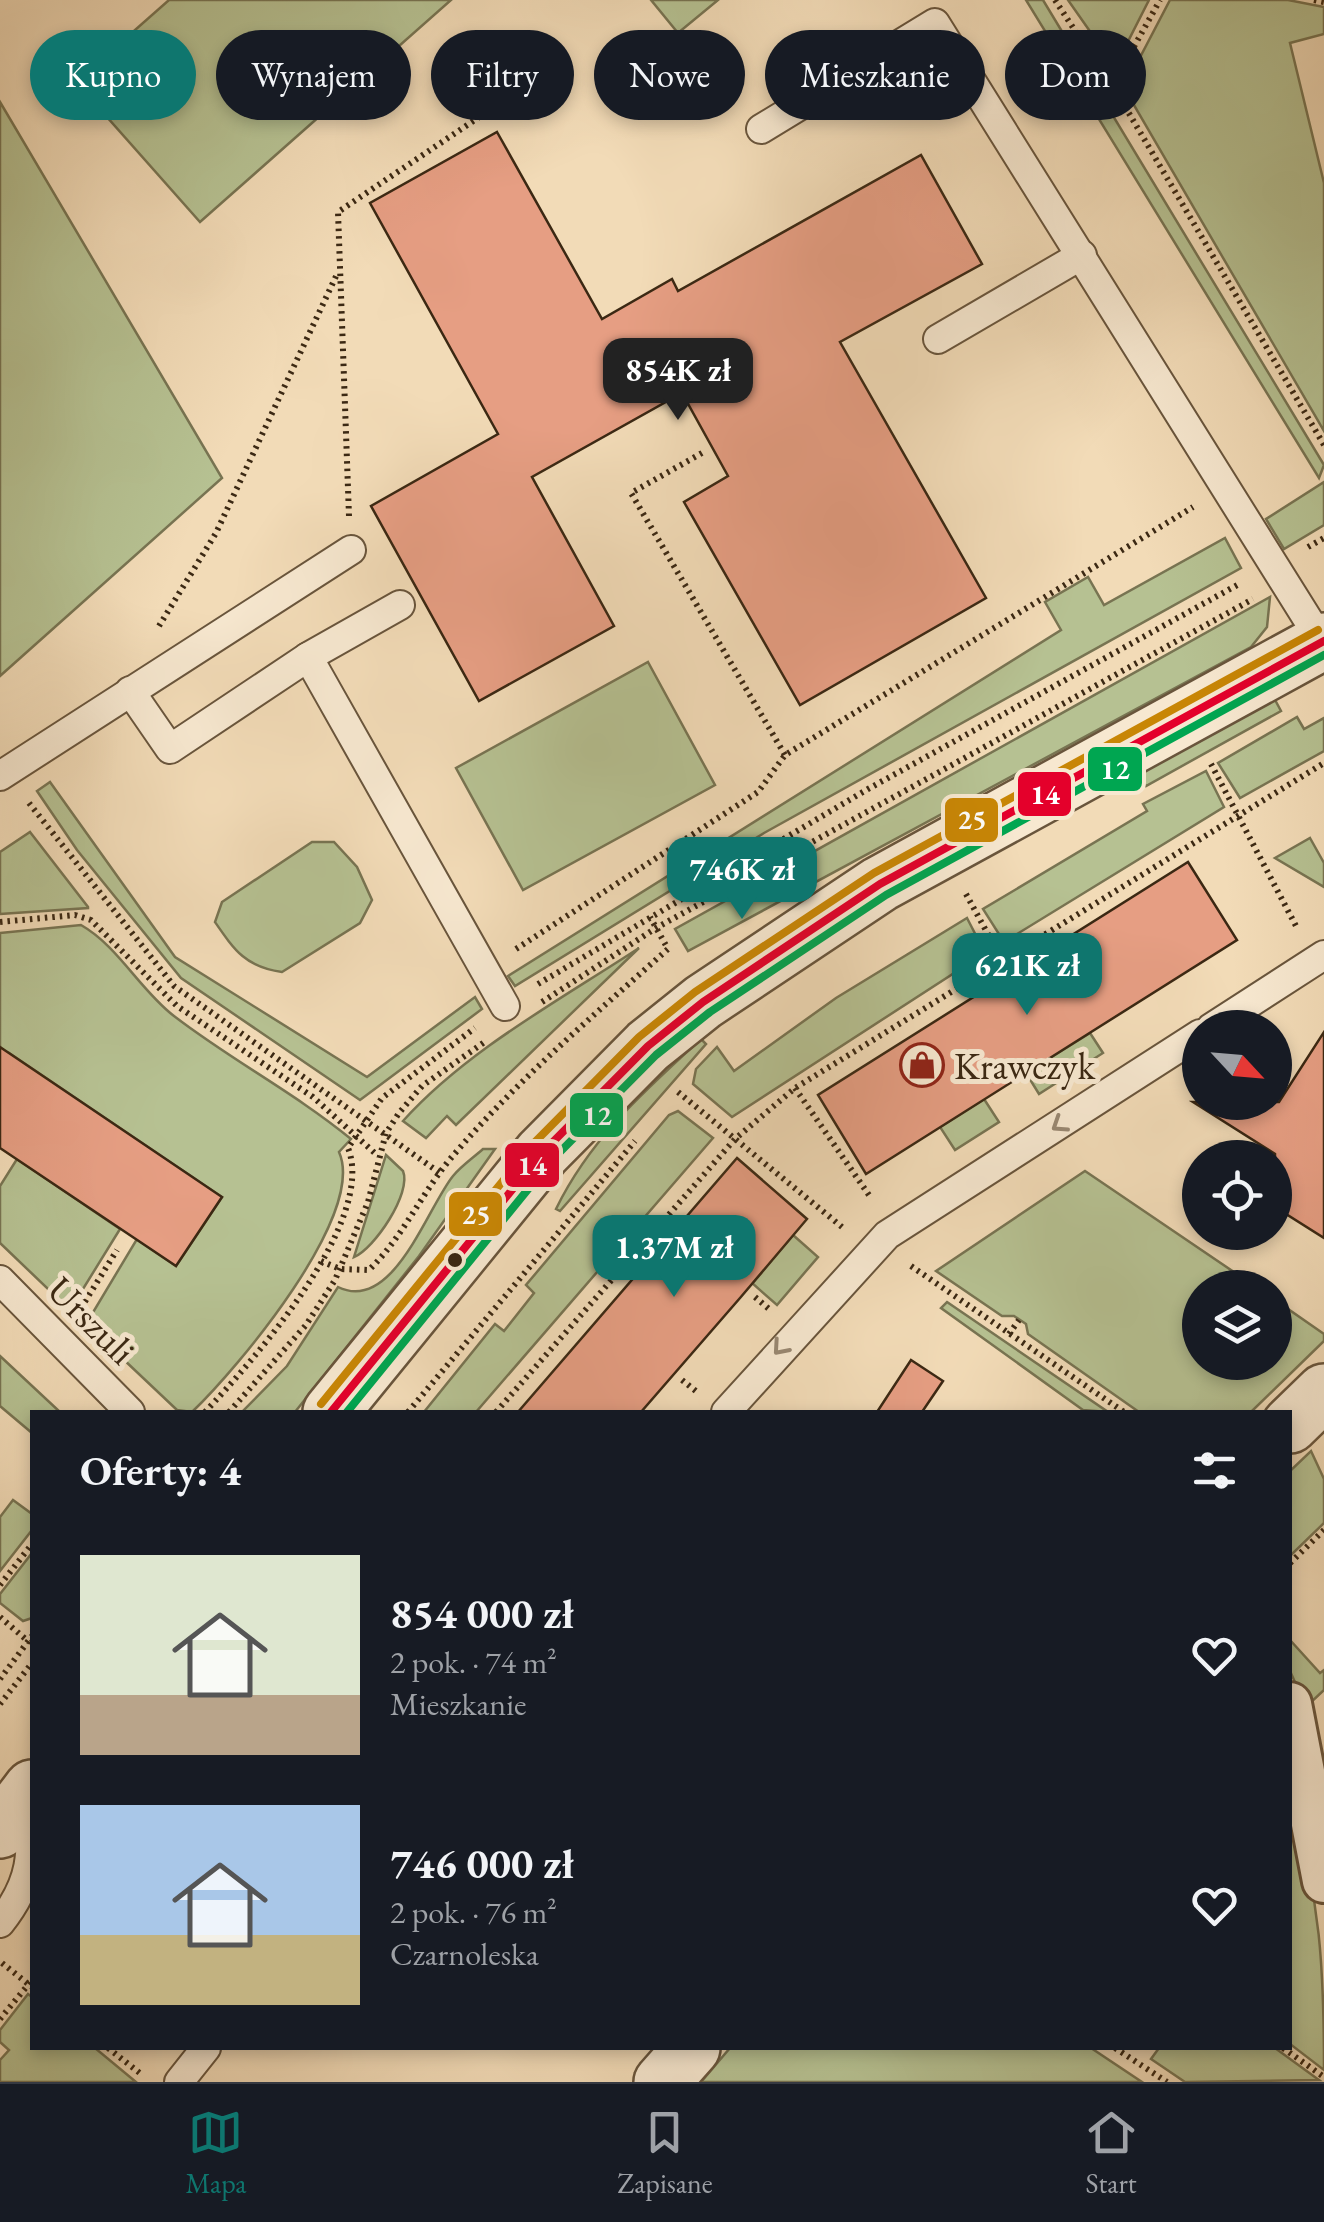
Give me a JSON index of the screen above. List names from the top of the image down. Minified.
{"streets":{"lane":["Urszuli"]},"places":{"shop":["Krawczyk"]},"lines":["transit line 25","transit line 14","transit line 12"],"north":"bottom right","page":{"chip":["Kupno","Wynajem","Filtry","Nowe","Mieszkanie","Dom"],"price":["854K zł","746K zł","621K zł","1.37M zł"],"heading":"Oferty: 4","list":[{"name":"854 000 zł","note":"2 pok. · 74 m² · Mieszkanie"},{"name":"746 000 zł","note":"2 pok. · 76 m² · Czarnoleska"}],"tabs":["Mapa","Zapisane","Start"]}}
